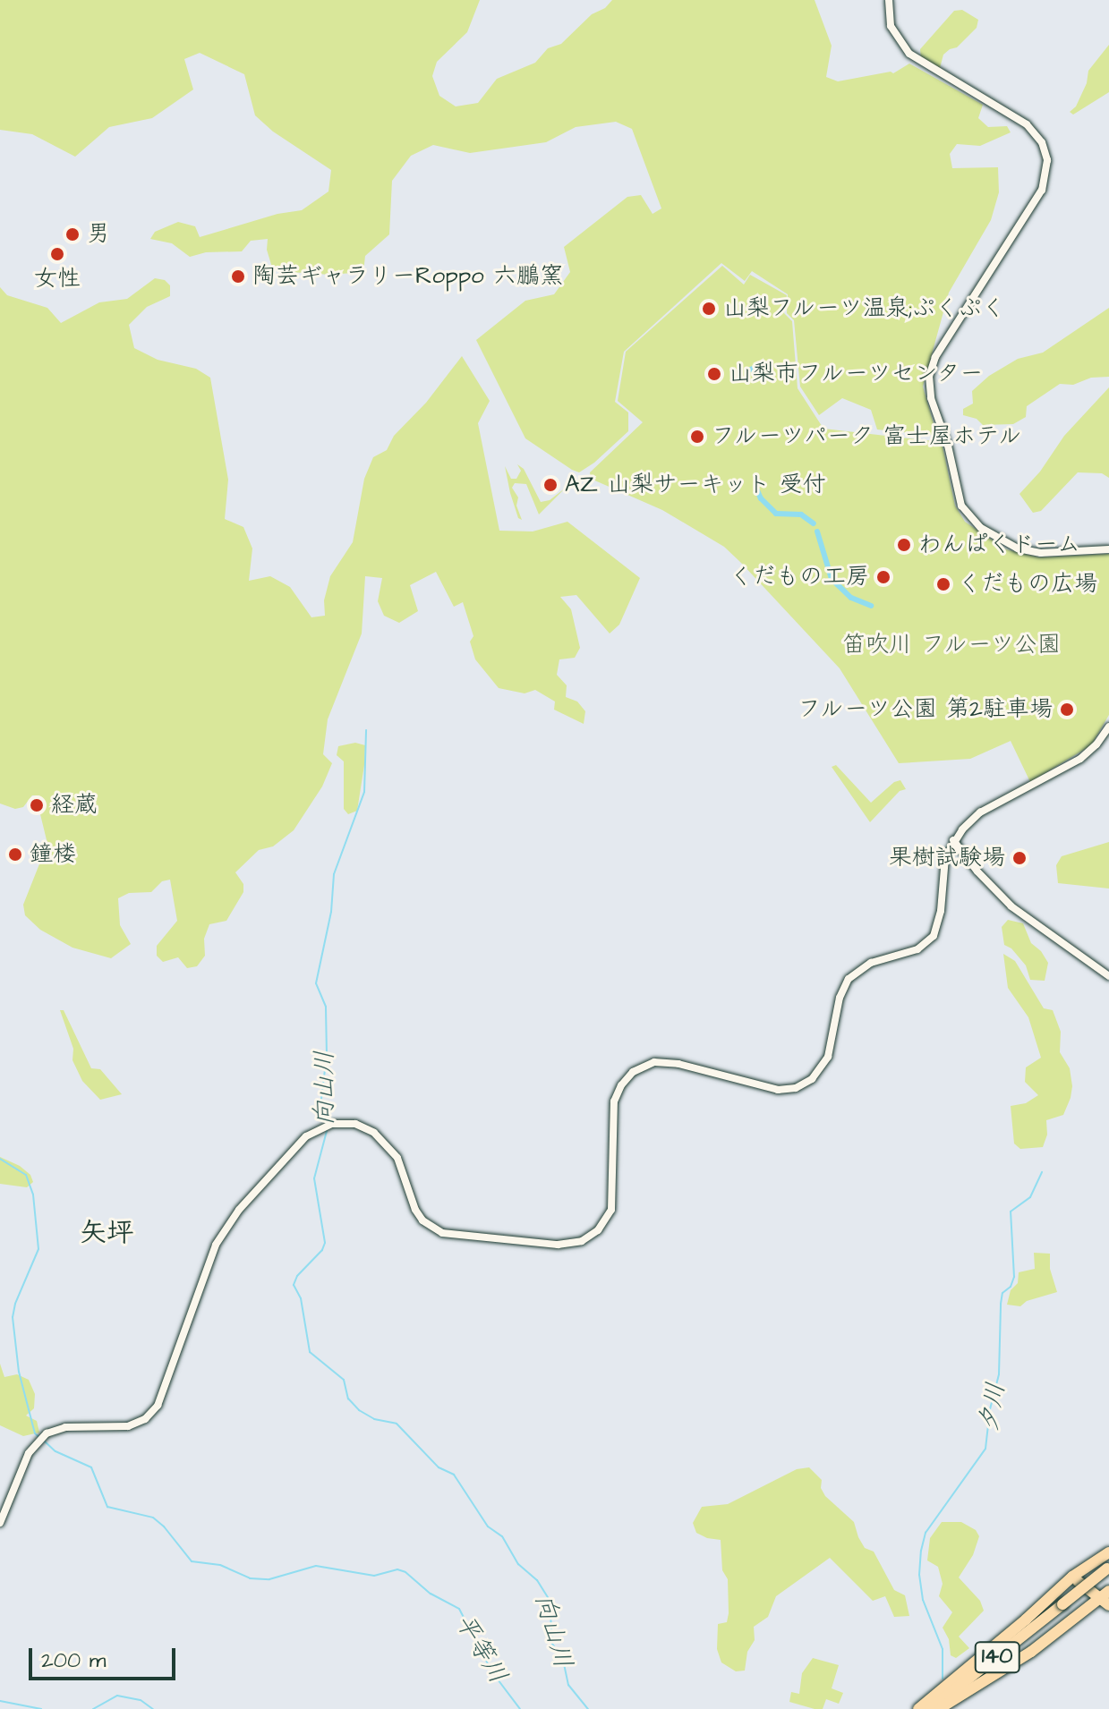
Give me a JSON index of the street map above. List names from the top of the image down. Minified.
{"streets":{"highway":["140"]},"districts":["矢坪"],"water":["向山川","夕川","平等川"],"parks":["笛吹川 フルーツ公園"],"places":["男","女性","陶芸ギャラリーRoppo 六鵬窯","山梨フルーツ温泉;ぷくぷく","山梨市フルーツセンター","フルーツパーク 富士屋ホテル","AZ 山梨サーキット 受付","わんぱくドーム","くだもの工房","くだもの広場","フルーツ公園 第2駐車場","経蔵","鐘楼","果樹試験場"],"scale_bar":"200 m"}
